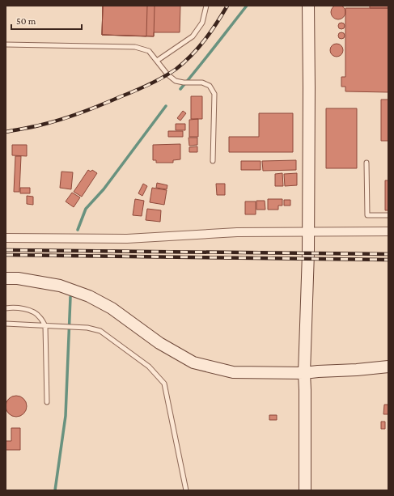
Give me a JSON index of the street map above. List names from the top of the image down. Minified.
{"scale_bar":"50 m"}
